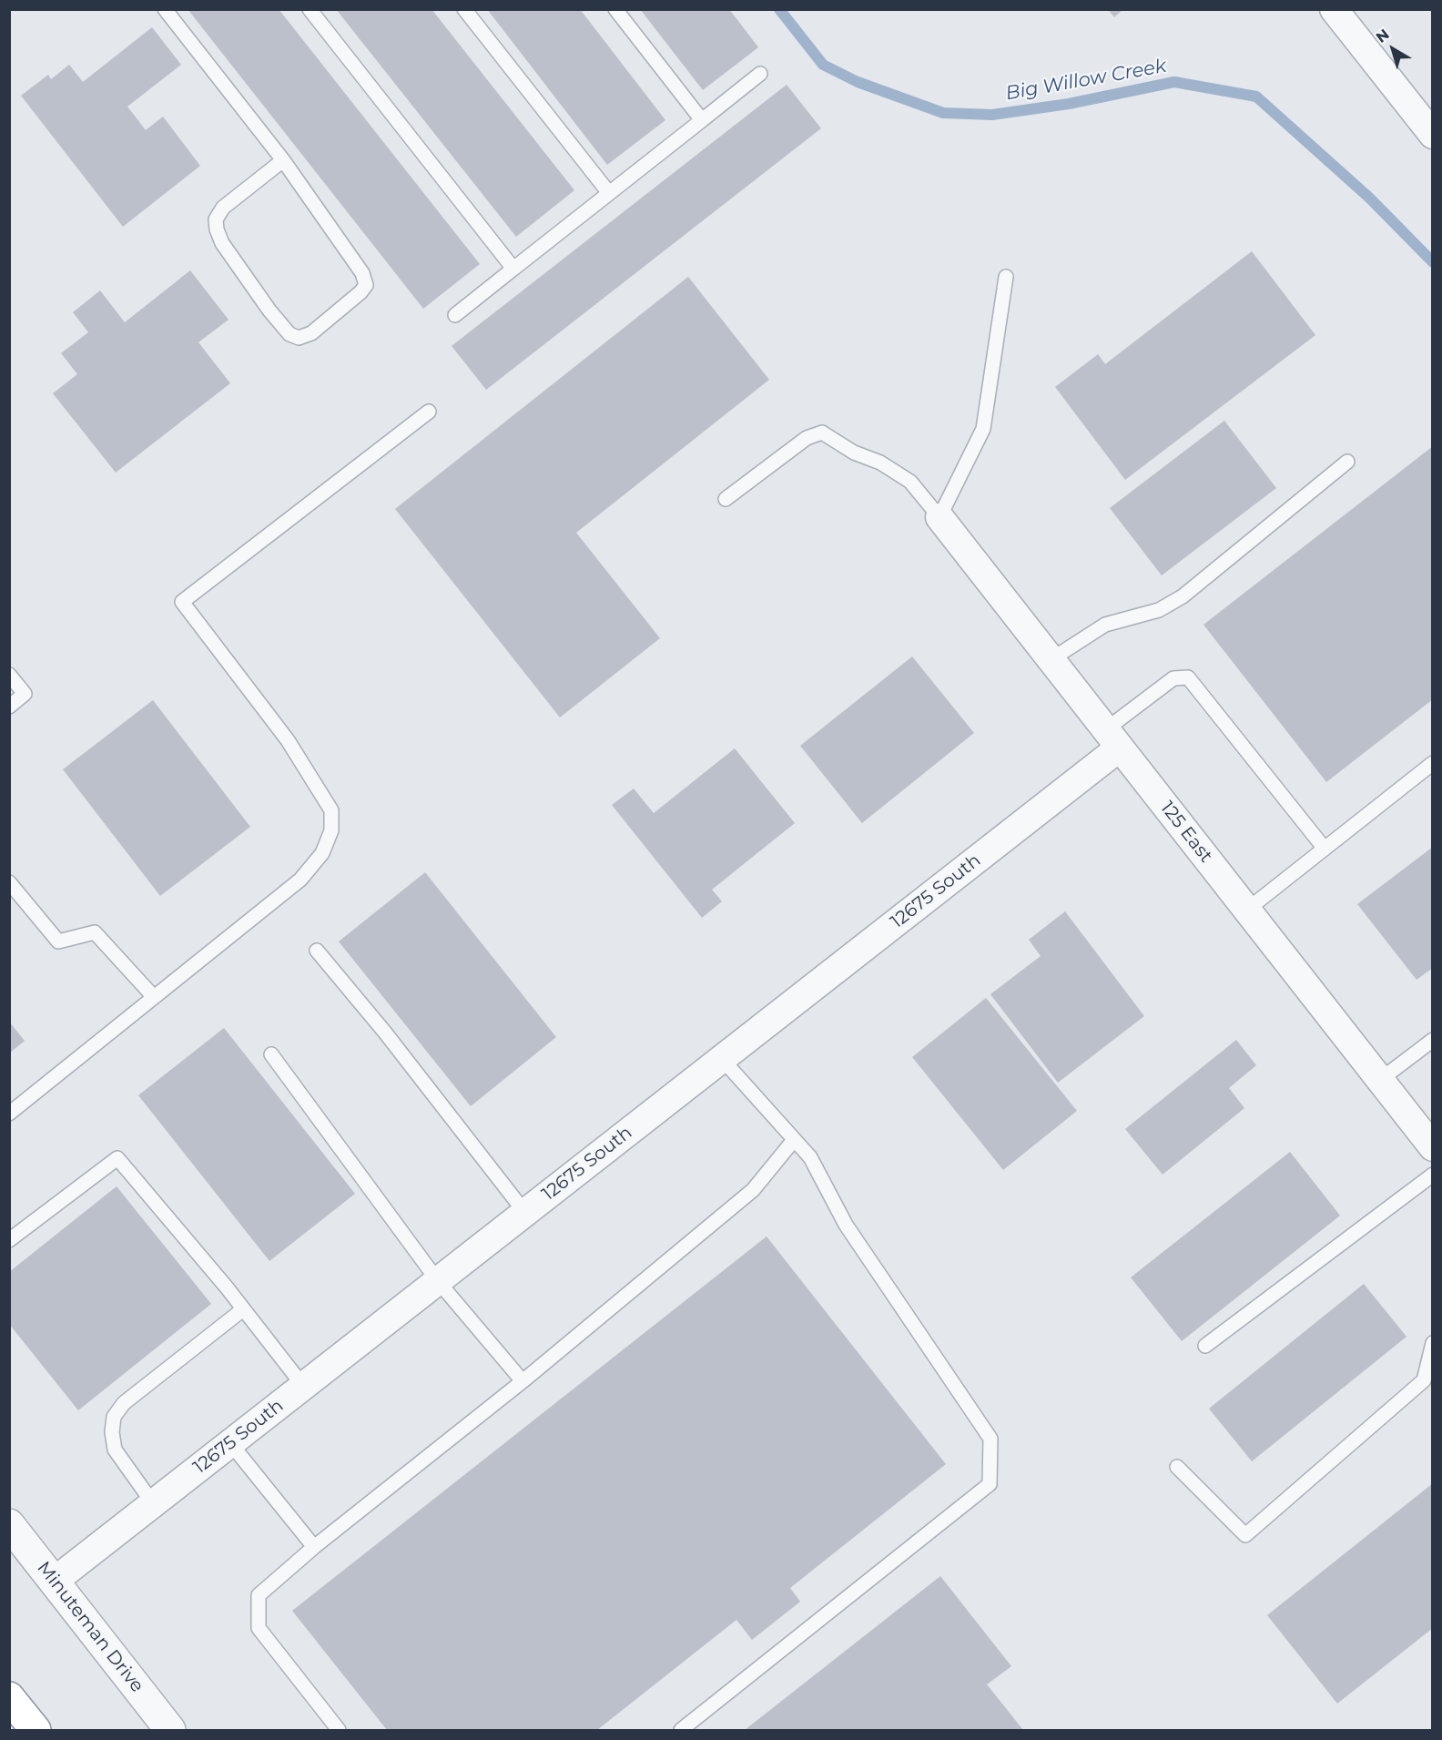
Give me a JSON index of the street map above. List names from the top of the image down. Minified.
{"streets":{"street":["125 East","12675 South","Minuteman Drive"]},"crossings":[["125 East","12675 South"],["12675 South","Minuteman Drive"]],"water":["Big Willow Creek"],"north":"top left"}
